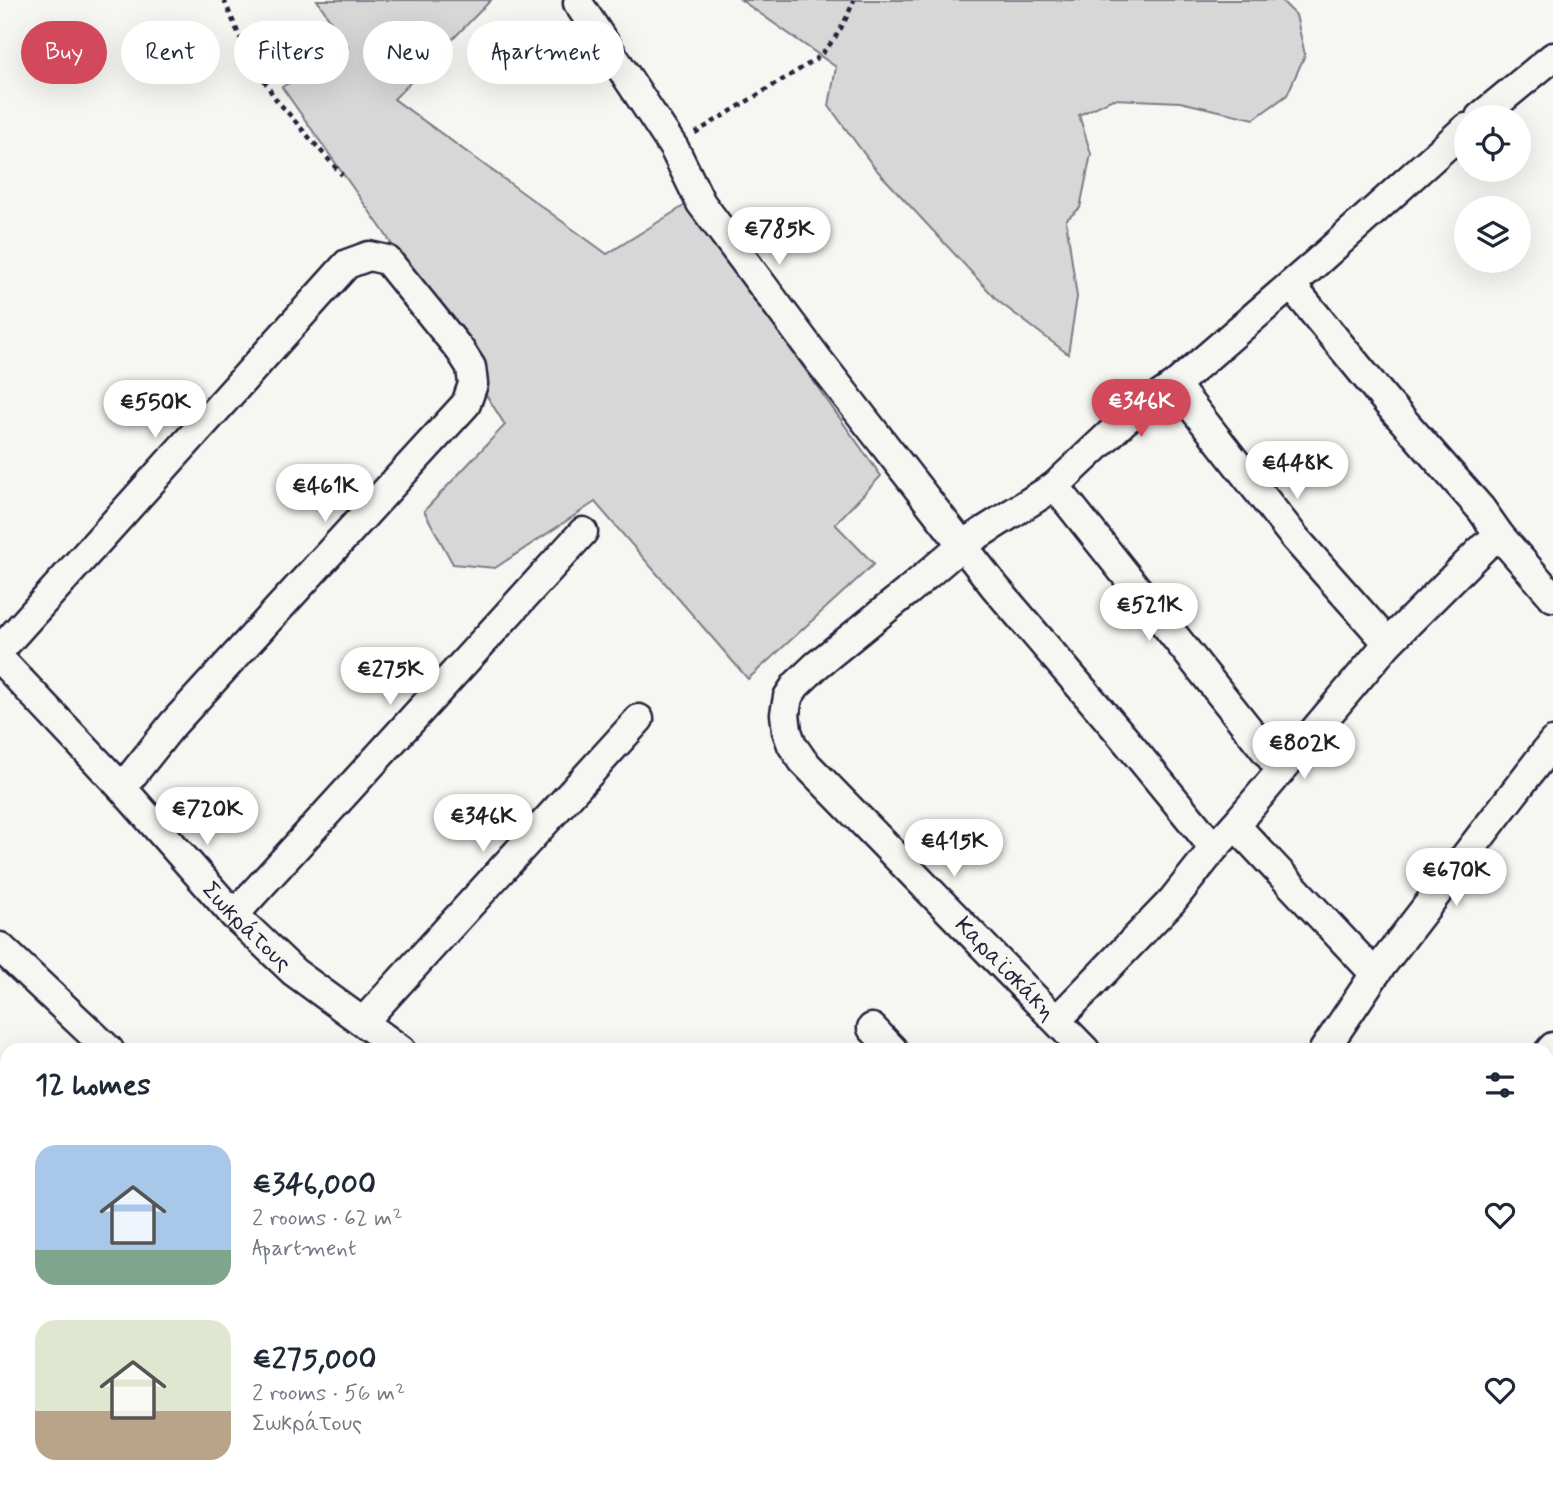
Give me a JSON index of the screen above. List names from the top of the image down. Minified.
{"streets":{"street":["Σωκράτους","Καραϊσκάκη"]},"page":{"chip":["Buy","Rent","Filters","New","Apartment"],"price":["€785K","€346K","€550K","€448K","€461K","€521K","€275K","€802K","€720K","€346K","€415K","€670K"],"heading":"12 homes","list":[{"name":"€346,000","note":"2 rooms · 62 m² · Apartment"},{"name":"€275,000","note":"2 rooms · 56 m² · Σωκράτους"}]}}
